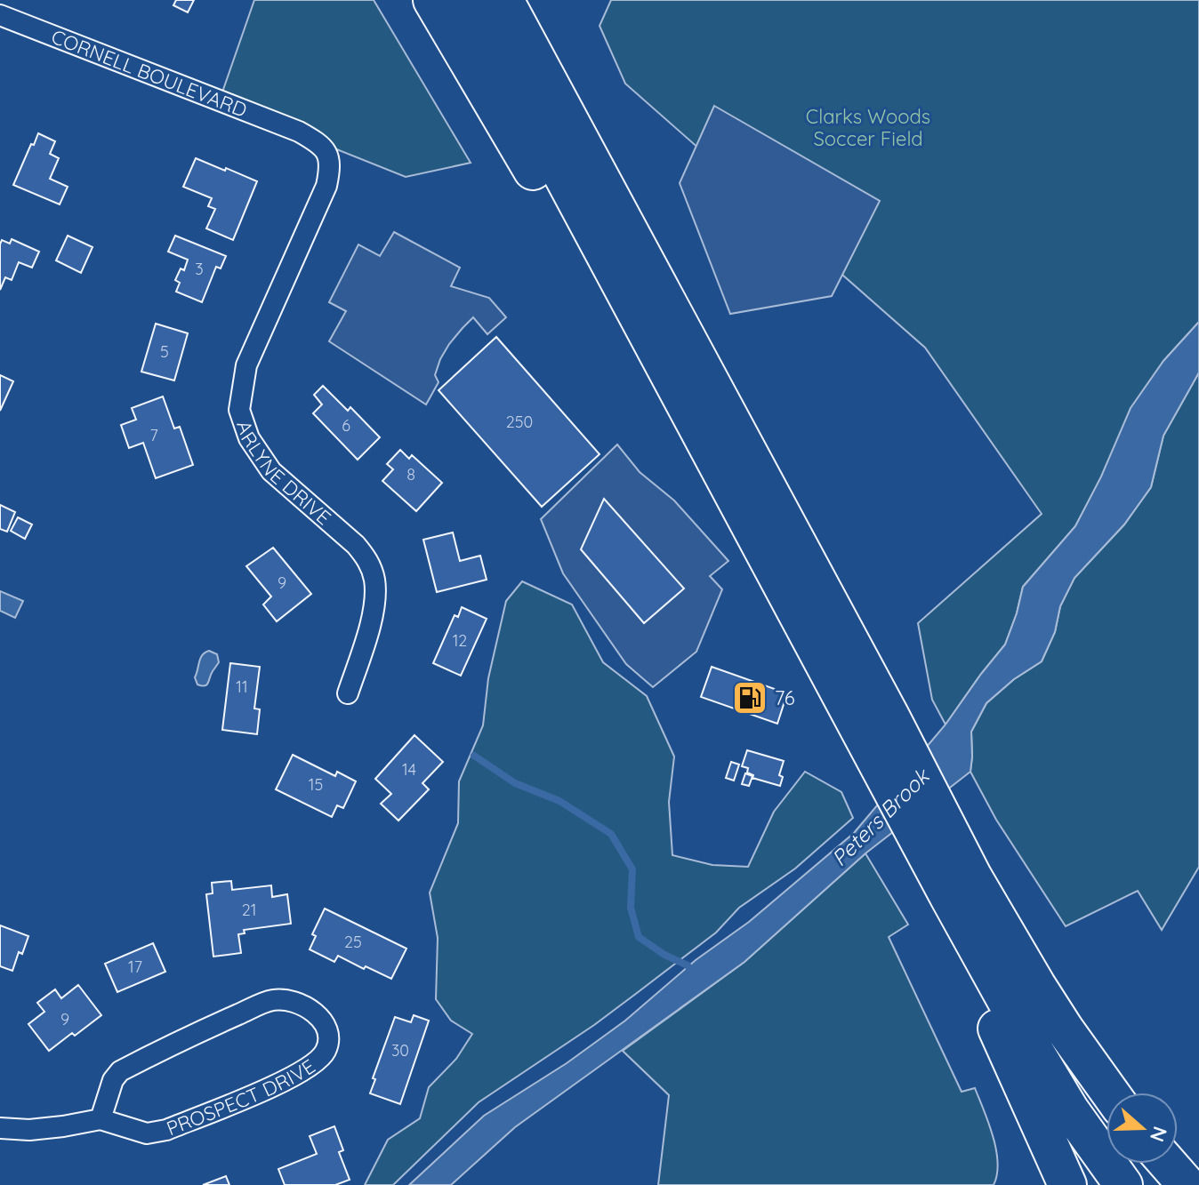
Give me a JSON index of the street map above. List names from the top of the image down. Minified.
{"streets":{"street":["CORNELL BOULEVARD","ARLYNE DRIVE","PROSPECT DRIVE"]},"crossings":[["CORNELL BOULEVARD","ARLYNE DRIVE"]],"water":["Peters Brook"],"parks":["Clarks Woods Soccer Field"],"places":{"fuel station":["76"]},"house_numbers":["3","5","250","6","7","8","9","12","11","14","15","21","25","17","9","30"],"north":"right"}
